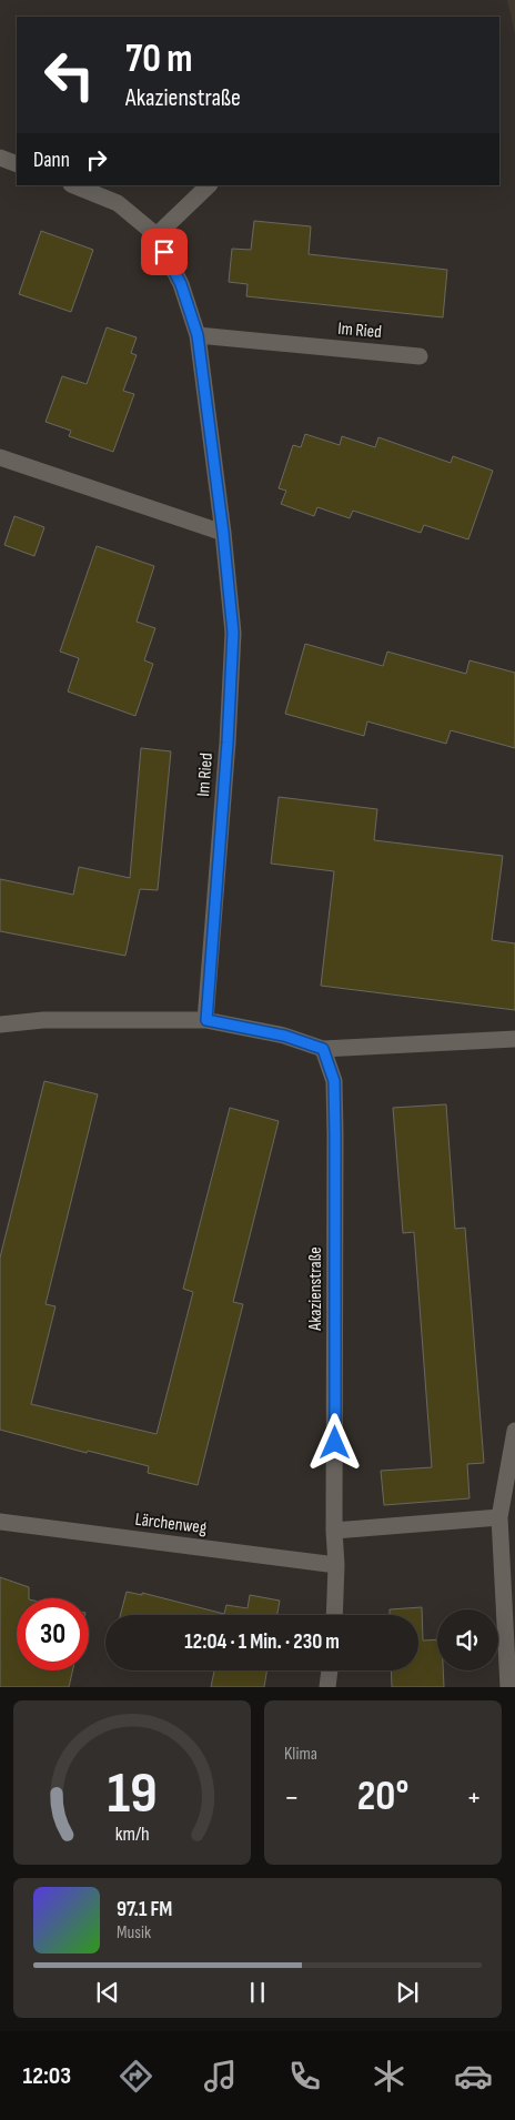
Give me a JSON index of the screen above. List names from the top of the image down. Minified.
{"streets":{"street":["Im Ried","Akazienstraße","Lärchenweg"]},"crossings":[["Akazienstraße","Lärchenweg"]],"page":{"turn":["70 m","Akazienstraße"],"then":"Dann","limit":"30","trip":"12:04 · 1 Min. · 230 m","tile":"Klima","heat":["−","20°","+"],"song":["97.1 FM","Musik"],"tabs":"12:03","gauge":["19","km/h"]}}
